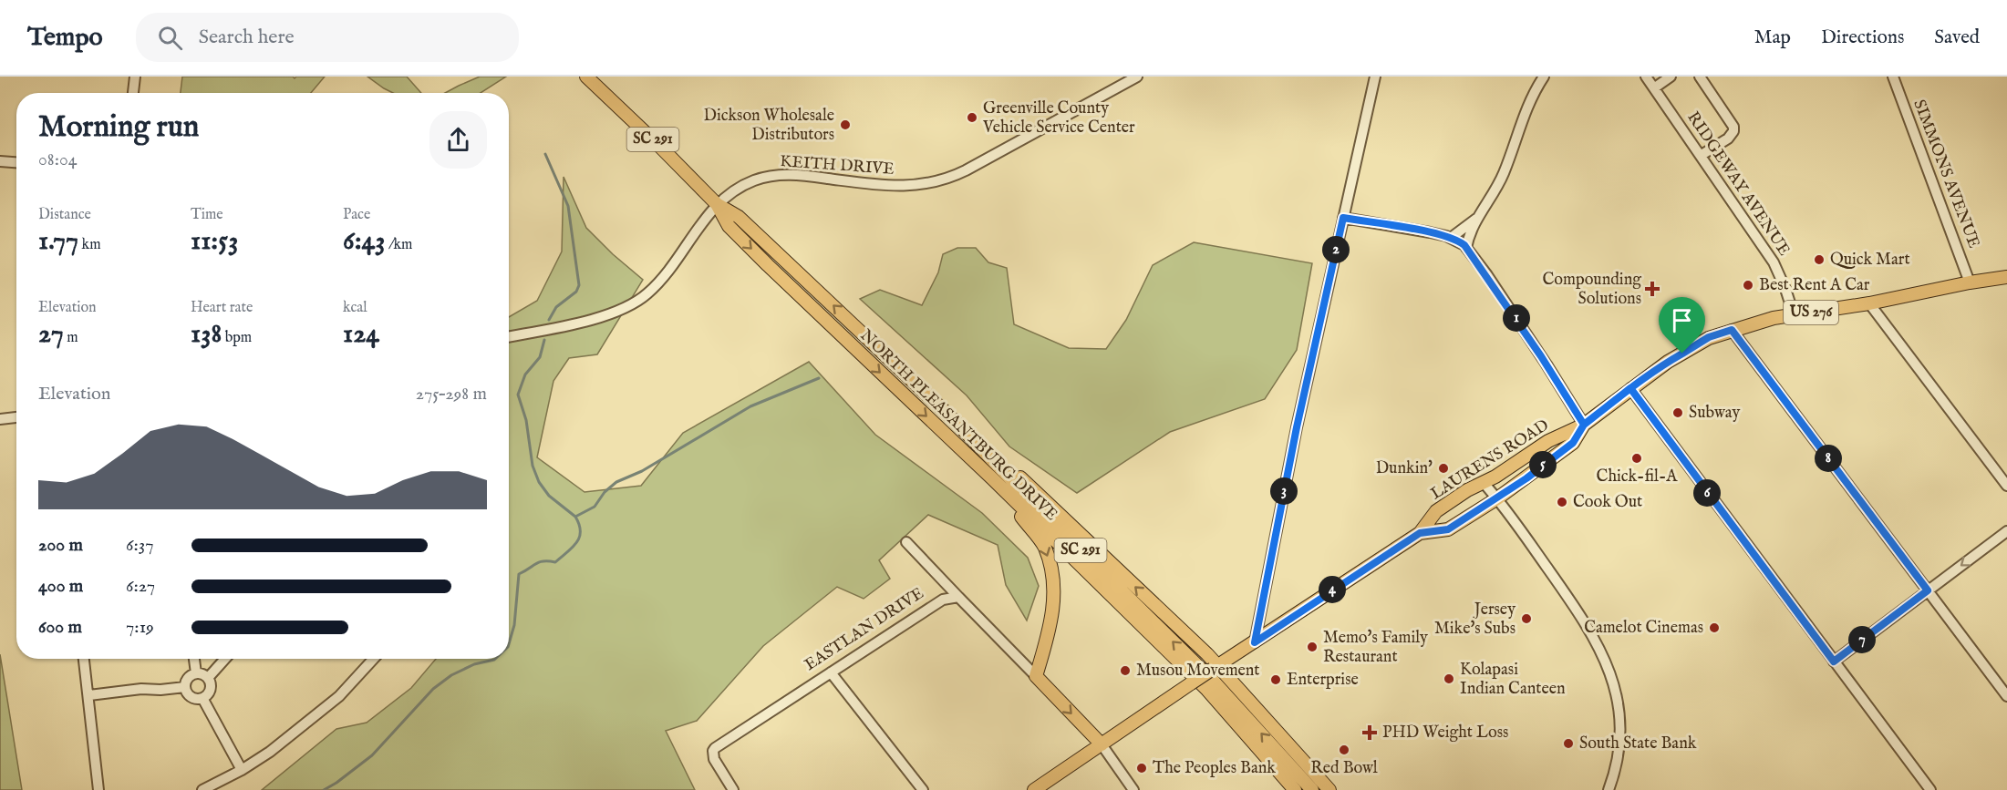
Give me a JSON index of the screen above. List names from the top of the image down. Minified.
{"streets":{"main road":["SC 291","US 276","NORTH PLEASANTBURG DRIVE","LAURENS ROAD"],"street":["KEITH DRIVE","SIMMONS AVENUE","RIDGEWAY AVENUE","EASTLAN DRIVE"]},"crossings":[["SC 291","NORTH PLEASANTBURG DRIVE"],["SC 291","LAURENS ROAD"],["KEITH DRIVE","NORTH PLEASANTBURG DRIVE"],["SIMMONS AVENUE","LAURENS ROAD"],["RIDGEWAY AVENUE","LAURENS ROAD"],["NORTH PLEASANTBURG DRIVE","LAURENS ROAD"]],"places":{"other":["Greenville County Vehicle Service Center","Dickson Wholesale Distributors","Quick Mart","Best Rent A Car","Subway","Chick-fil-A","Dunkin'","Cook Out","Jersey Mike's Subs","Camelot Cinemas","Memo's Family Restaurant","Musou Movement","Kolapasi Indian Canteen","Enterprise","South State Bank","Red Bowl","The Peoples Bank"],"health":["Compounding Solutions","PHD Weight Loss"]},"page":{"header":"Tempo","search":"Search here","nav":["Map","Directions","Saved"],"heading":["Morning run","08:04"],"stats":[["Distance","1.77 km"],["Time","11:53"],["Pace","6:43 /km"],["Elevation","27 m"],["Heart rate","138 bpm"],["kcal","124"]],"pins":["2","1","8","5","3","6","4","7"],"chart":["Elevation","275–298 m"],"list":[{"name":"200 m","note":"6:37"},{"name":"400 m","note":"6:27"},{"name":"600 m","note":"7:19"}]}}
